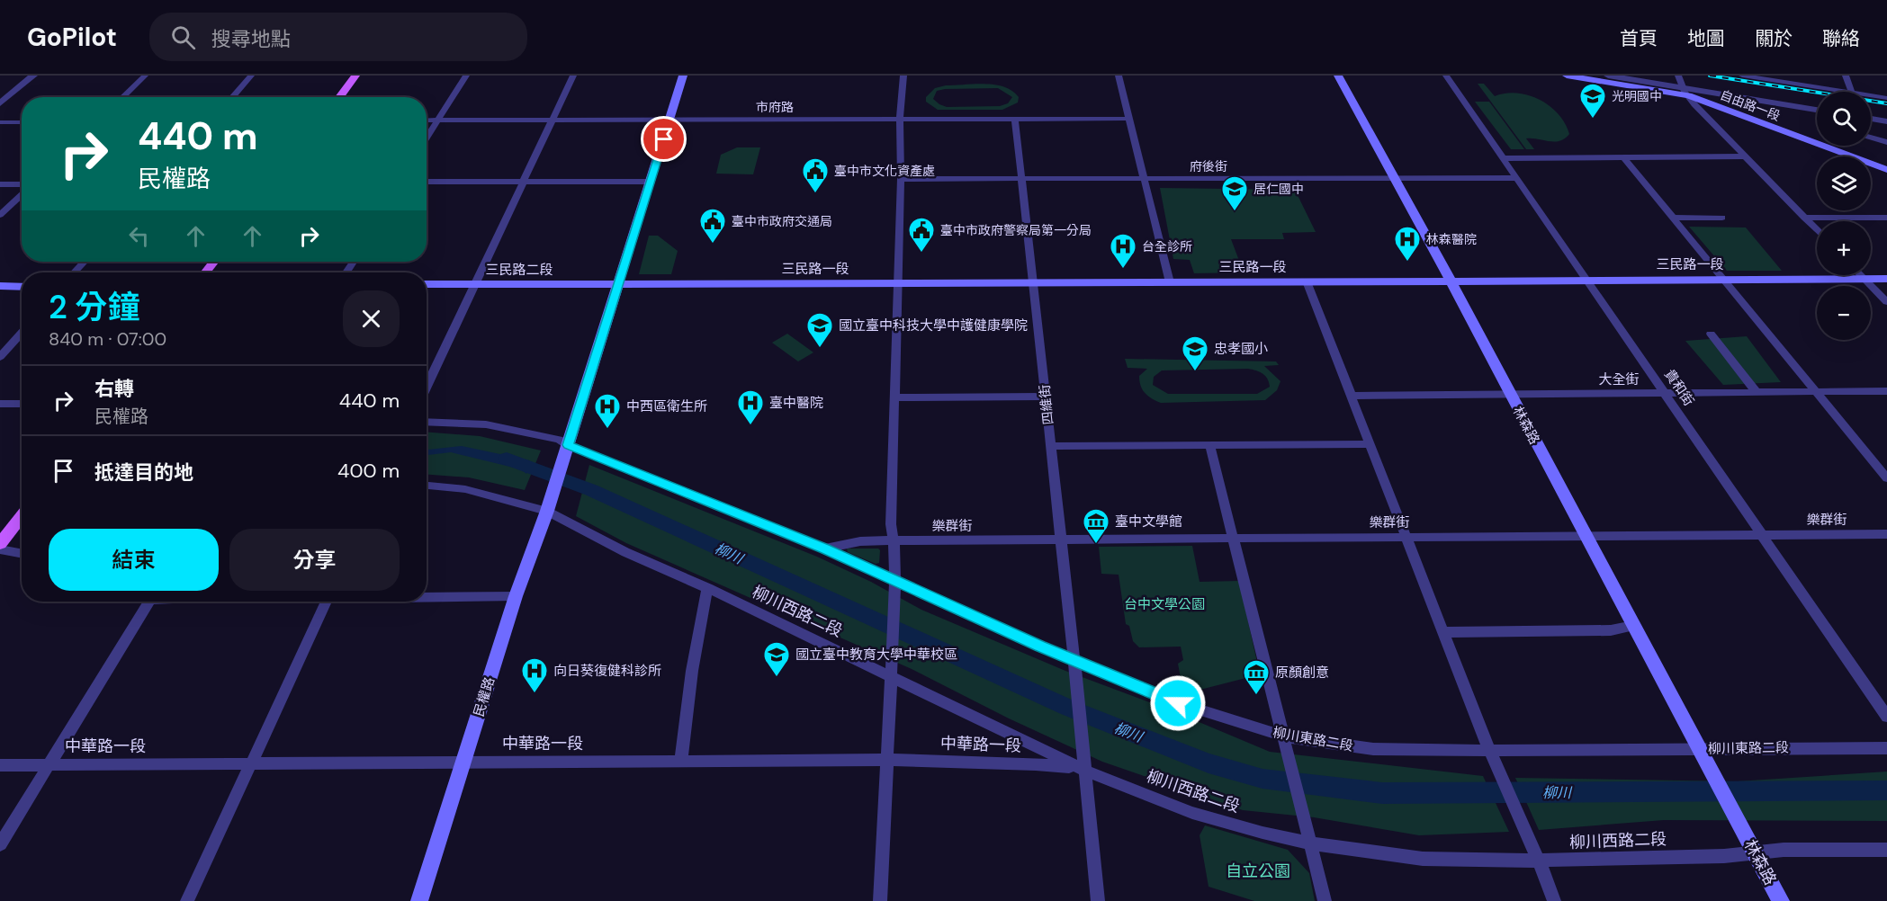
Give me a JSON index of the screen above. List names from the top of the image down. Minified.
{"streets":{"main road":["自由路一段","三民路一段","三民路二段","林森路","民權路"],"street":["市府路","府後街","大全街","貴和街","四維街","樂群街","柳川西路二段","柳川東路二段","中華路一段"]},"crossings":[["市府路","四維街"],["府後街","貴和街"],["府後街","四維街"],["府後街","林森路"],["三民路一段","三民路二段"],["三民路一段","貴和街"],["三民路一段","四維街"],["三民路一段","林森路"],["大全街","貴和街"],["大全街","林森路"],["貴和街","樂群街"],["四維街","樂群街"],["四維街","柳川西路二段"],["四維街","柳川東路二段"],["四維街","中華路一段"],["林森路","樂群街"],["林森路","柳川西路二段"],["林森路","柳川東路二段"],["樂群街","柳川東路二段"],["柳川西路二段","民權路"],["柳川西路二段","中華路一段"],["民權路","柳川東路二段"],["民權路","中華路一段"]],"water":["柳川"],"parks":["台中文學公園","自立公園"],"places":{"school or university":["光明國中","居仁國中","國立臺中科技大學中護健康學院","忠孝國小","國立臺中教育大學中華校區"],"public building":["臺中市文化資產處","臺中市政府交通局","臺中市政府警察局第一分局"],"hospital":["林森醫院","台全診所","臺中醫院","中西區衛生所","向日葵復健科診所"],"museum":["臺中文學館","原顏創意"]},"page":{"header":"GoPilot","search":"搜尋地點","nav":["首頁","地圖","關於","聯絡"],"map_buttons":["+","−"],"turn":["440 m","民權路"],"heading":["2 分鐘","840 m · 07:00"],"list":[{"name":"右轉","note":"民權路","value":"440 m"},{"name":"抵達目的地","value":"400 m"}],"buttons":["結束","分享"]}}
